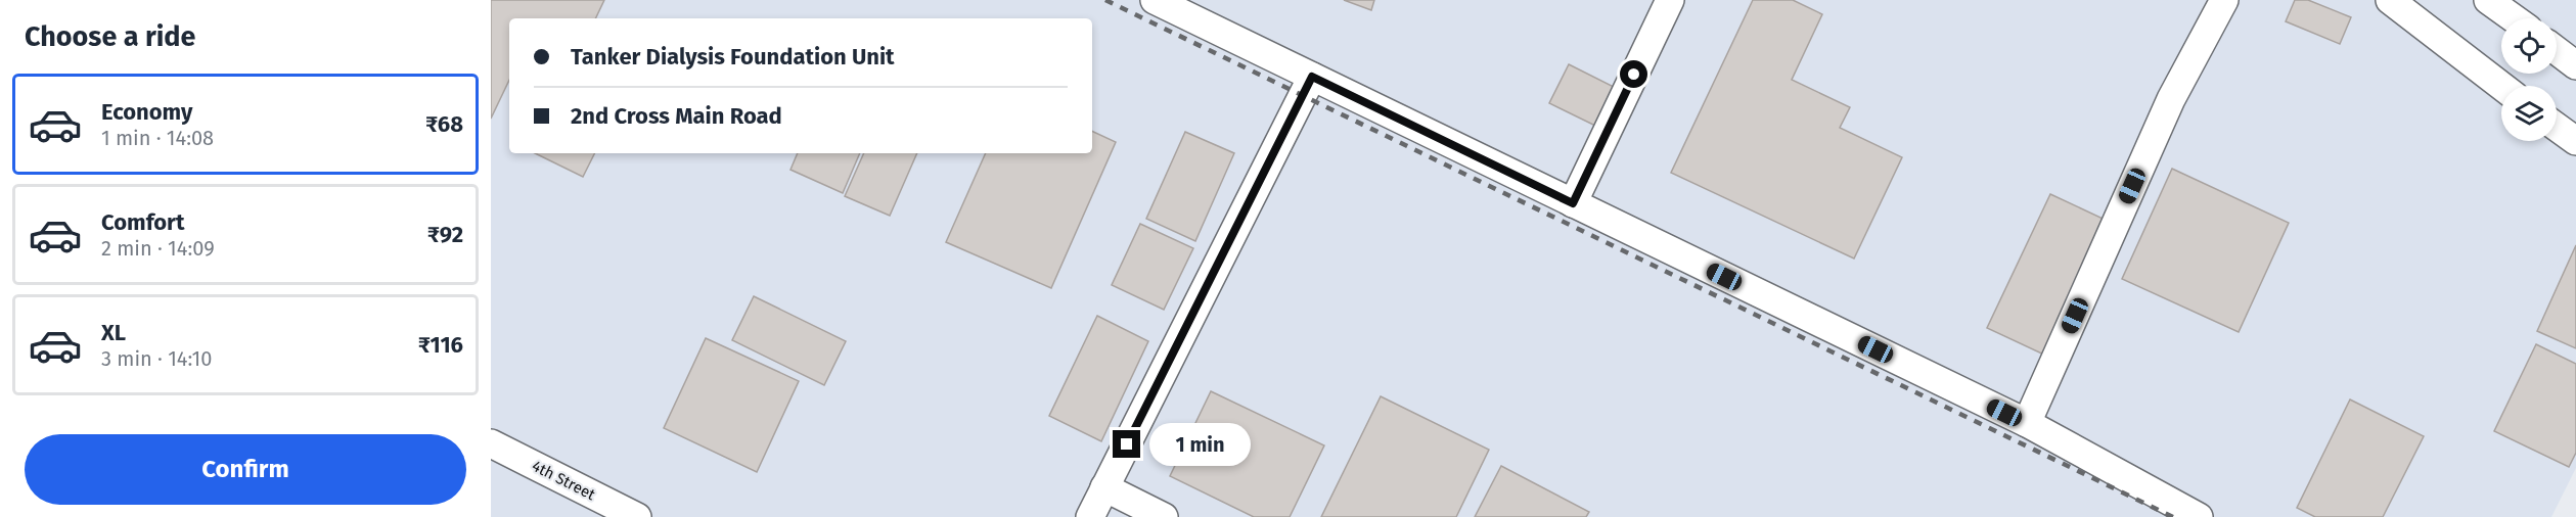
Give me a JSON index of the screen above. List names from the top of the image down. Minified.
{"streets":{"street":["4th Street"]},"page":{"heading":"Choose a ride","banner":["Tanker Dialysis Foundation Unit","2nd Cross Main Road"],"list":[{"name":"Economy","note":"1 min · 14:08","value":"₹68"},{"name":"Comfort","note":"2 min · 14:09","value":"₹92"},{"name":"XL","note":"3 min · 14:10","value":"₹116"}],"buttons":"Confirm","bubble":"1 min"}}
